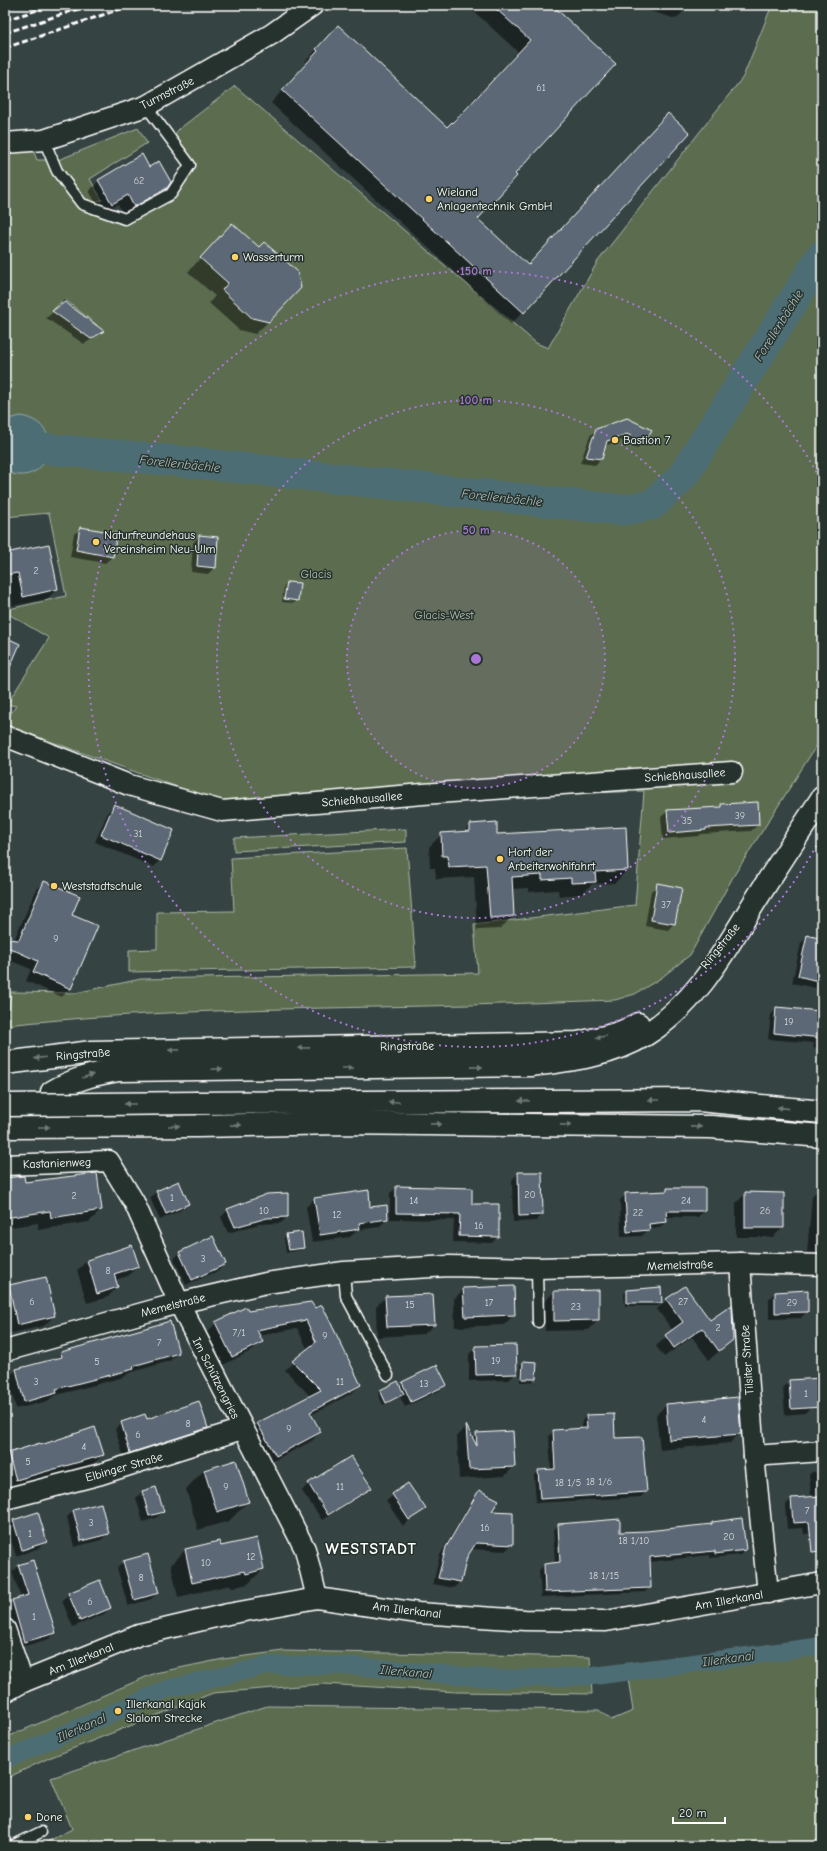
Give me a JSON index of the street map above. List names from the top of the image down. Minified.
{"streets":{"main road":["Ringstraße"],"street":["Turmstraße","Schießhausallee","Kastanienweg","Memelstraße","Tilsiter Straße","Im Schützengries","Elbinger Straße","Am Illerkanal"]},"crossings":[["Kastanienweg","Im Schützengries"],["Memelstraße","Tilsiter Straße"],["Memelstraße","Im Schützengries"],["Tilsiter Straße","Am Illerkanal"],["Im Schützengries","Elbinger Straße"],["Im Schützengries","Am Illerkanal"]],"districts":["WESTSTADT"],"water":["Forellenbächle","Illerkanal"],"parks":["Glacis","Glacis-West"],"places":["Wieland Anlagentechnik GmbH","Wasserturm","Bastion 7","Naturfreundehaus Vereinsheim Neu-Ulm","Hort der Arbeiterwohlfahrt","Weststadtschule","Illerkanal Kajak Slalom Strecke","Done"],"house_numbers":["61","62","2","39","35","31","37","9","19","20","2","1","14","24","10","26","22","12","16","3","8","6","27","17","29","15","23","2","7/1","9","7","19","5","3","11","13","1","4","8","9","6","4","5","18 1/6","18 1/5","9","11","7","3","16","1","20","18 1/10","12","10","18 1/15","8","6","1"],"scale_bar":"20 m","rings":["150 m","100 m","50 m"]}
